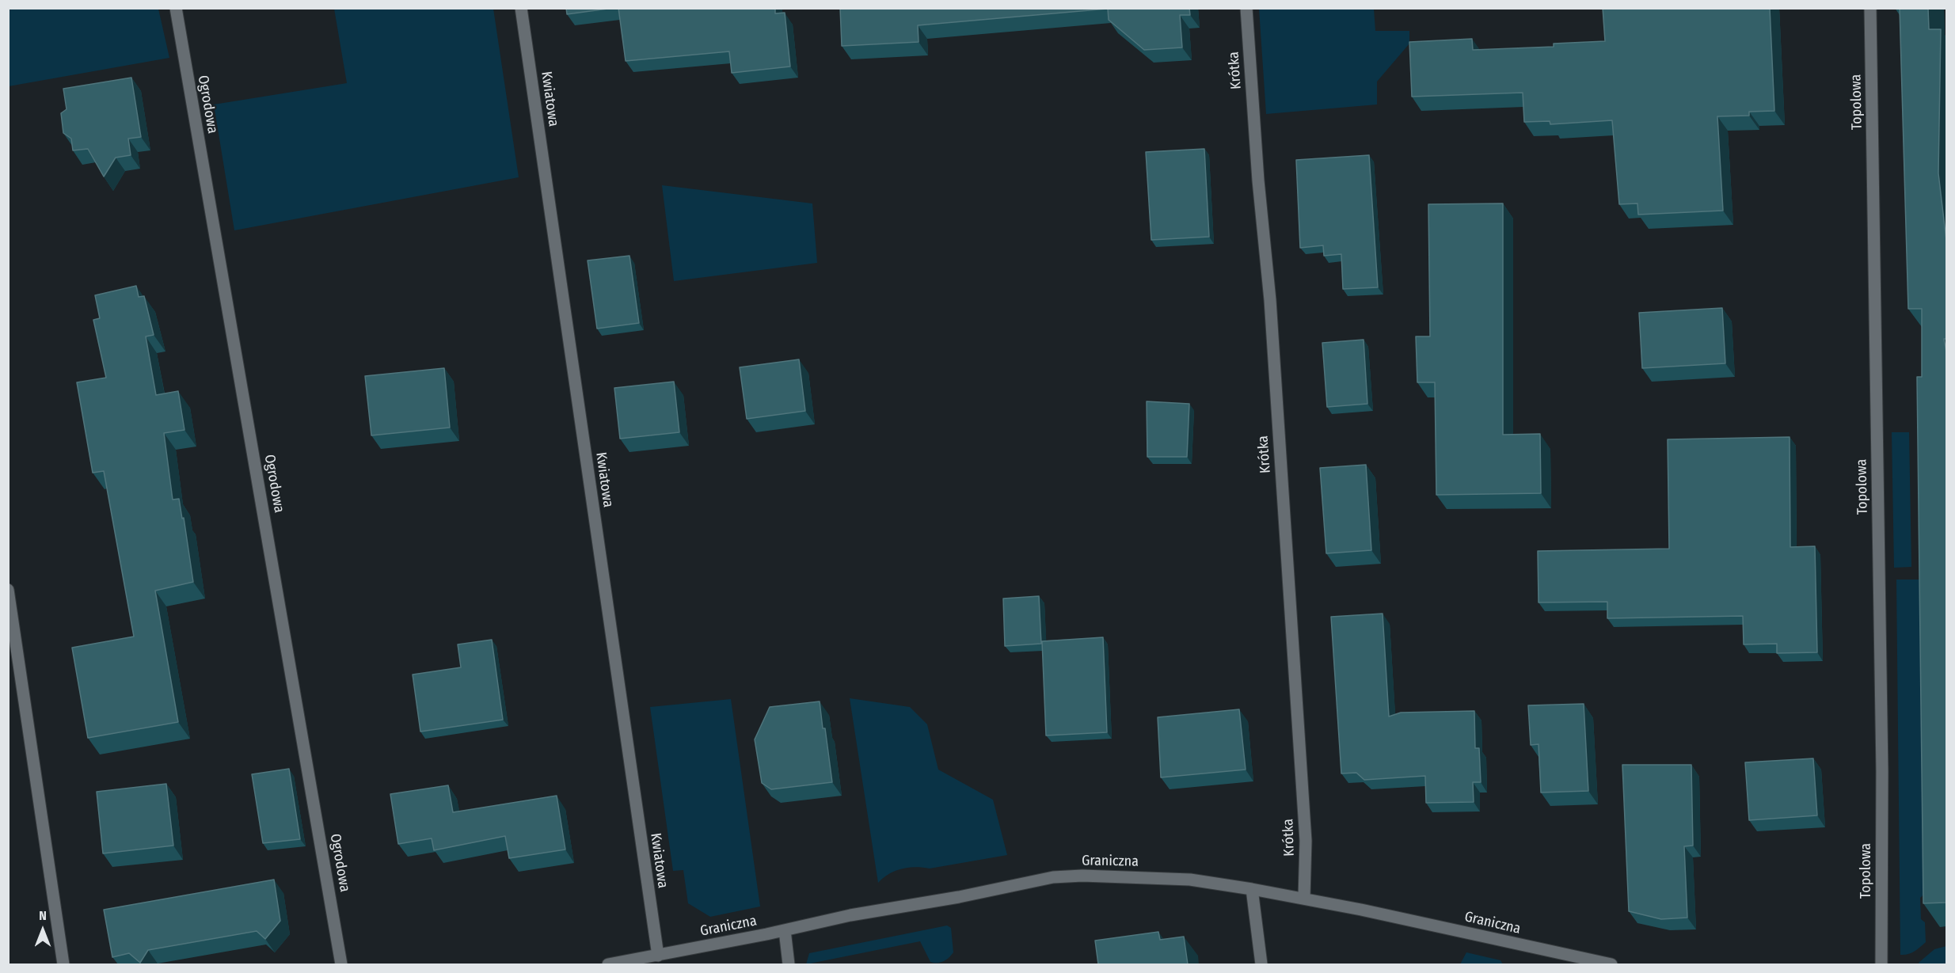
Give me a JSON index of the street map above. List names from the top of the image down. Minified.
{"streets":{"street":["Krótka","Kwiatowa","Topolowa","Ogrodowa","Graniczna"]},"crossings":[["Krótka","Graniczna"],["Kwiatowa","Graniczna"]],"north":"top"}
